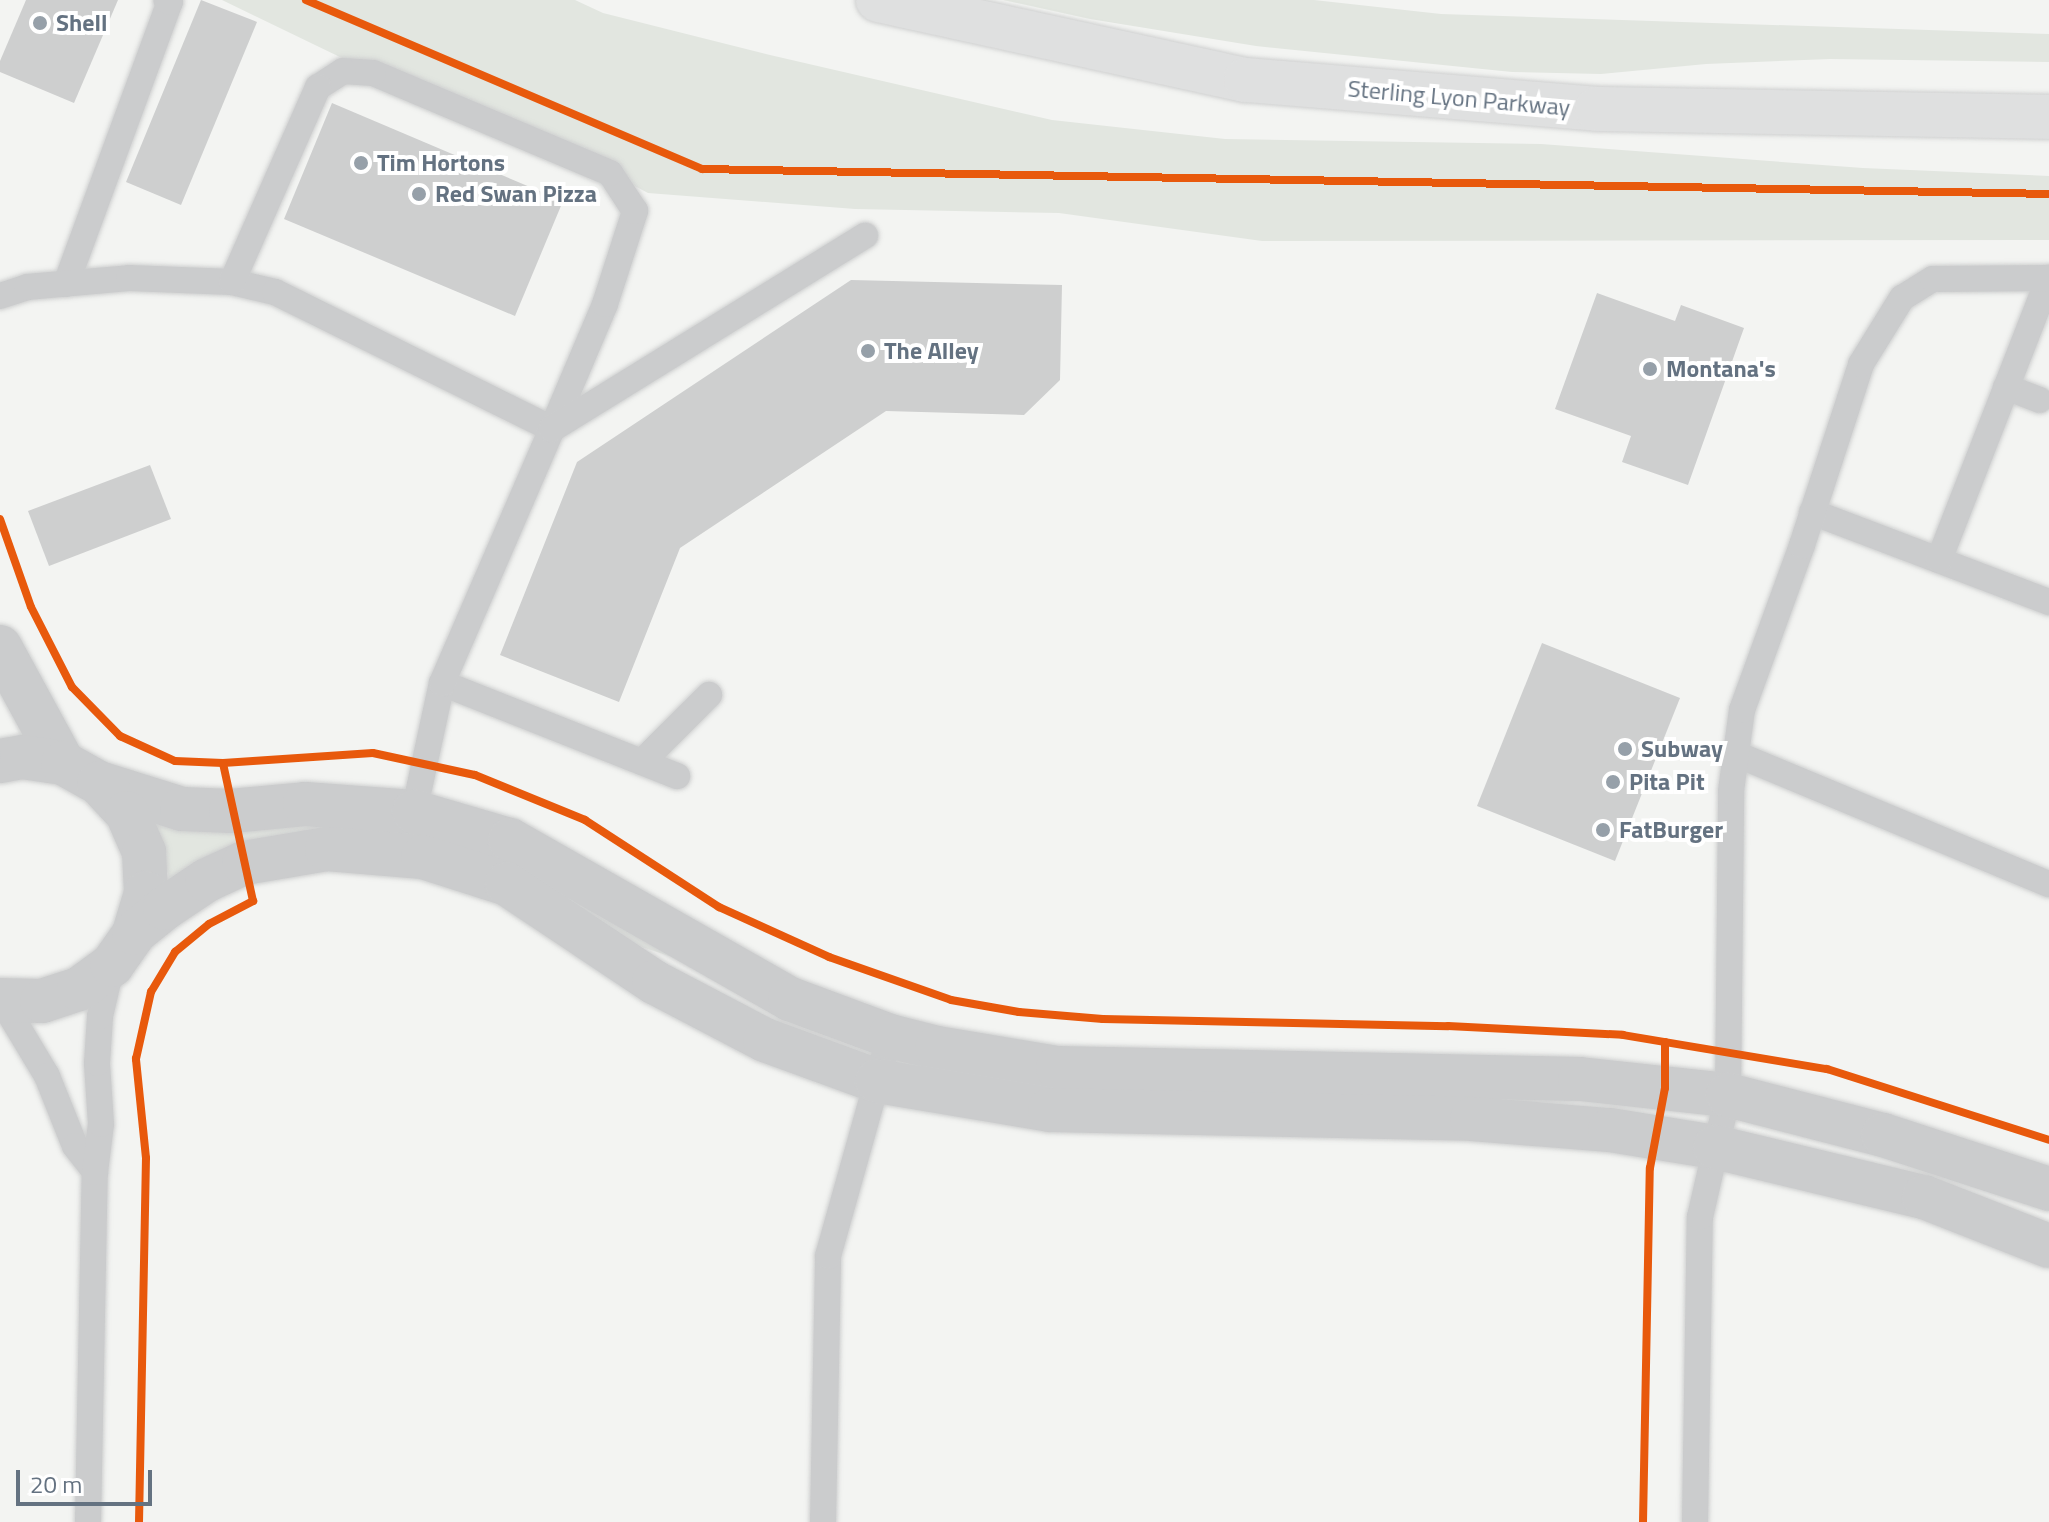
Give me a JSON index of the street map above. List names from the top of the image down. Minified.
{"streets":{"main road":["Sterling Lyon Parkway"]},"places":["Shell","Tim Hortons","Red Swan Pizza","The Alley","Montana's","Subway","Pita Pit","FatBurger"],"scale_bar":"20 m"}
